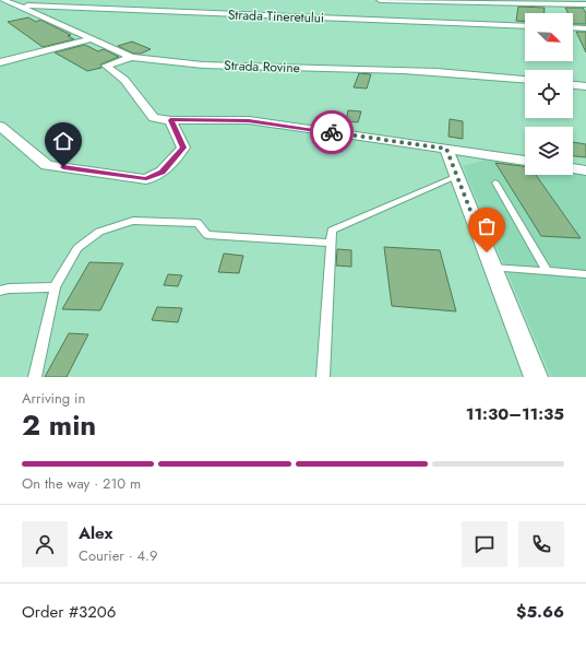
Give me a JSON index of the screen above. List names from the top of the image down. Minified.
{"streets":{"street":["Strada Tineretului","Strada Rovine"]},"crossings":[["Strada Tineretului","Strada Rovine"]],"north":"bottom right","page":{"heading":["2 min","Arriving in","11:30–11:35"],"panel":["Alex","Courier · 4.9","Order #3206","$5.66"],"bar":"On the way · 210 m"}}
